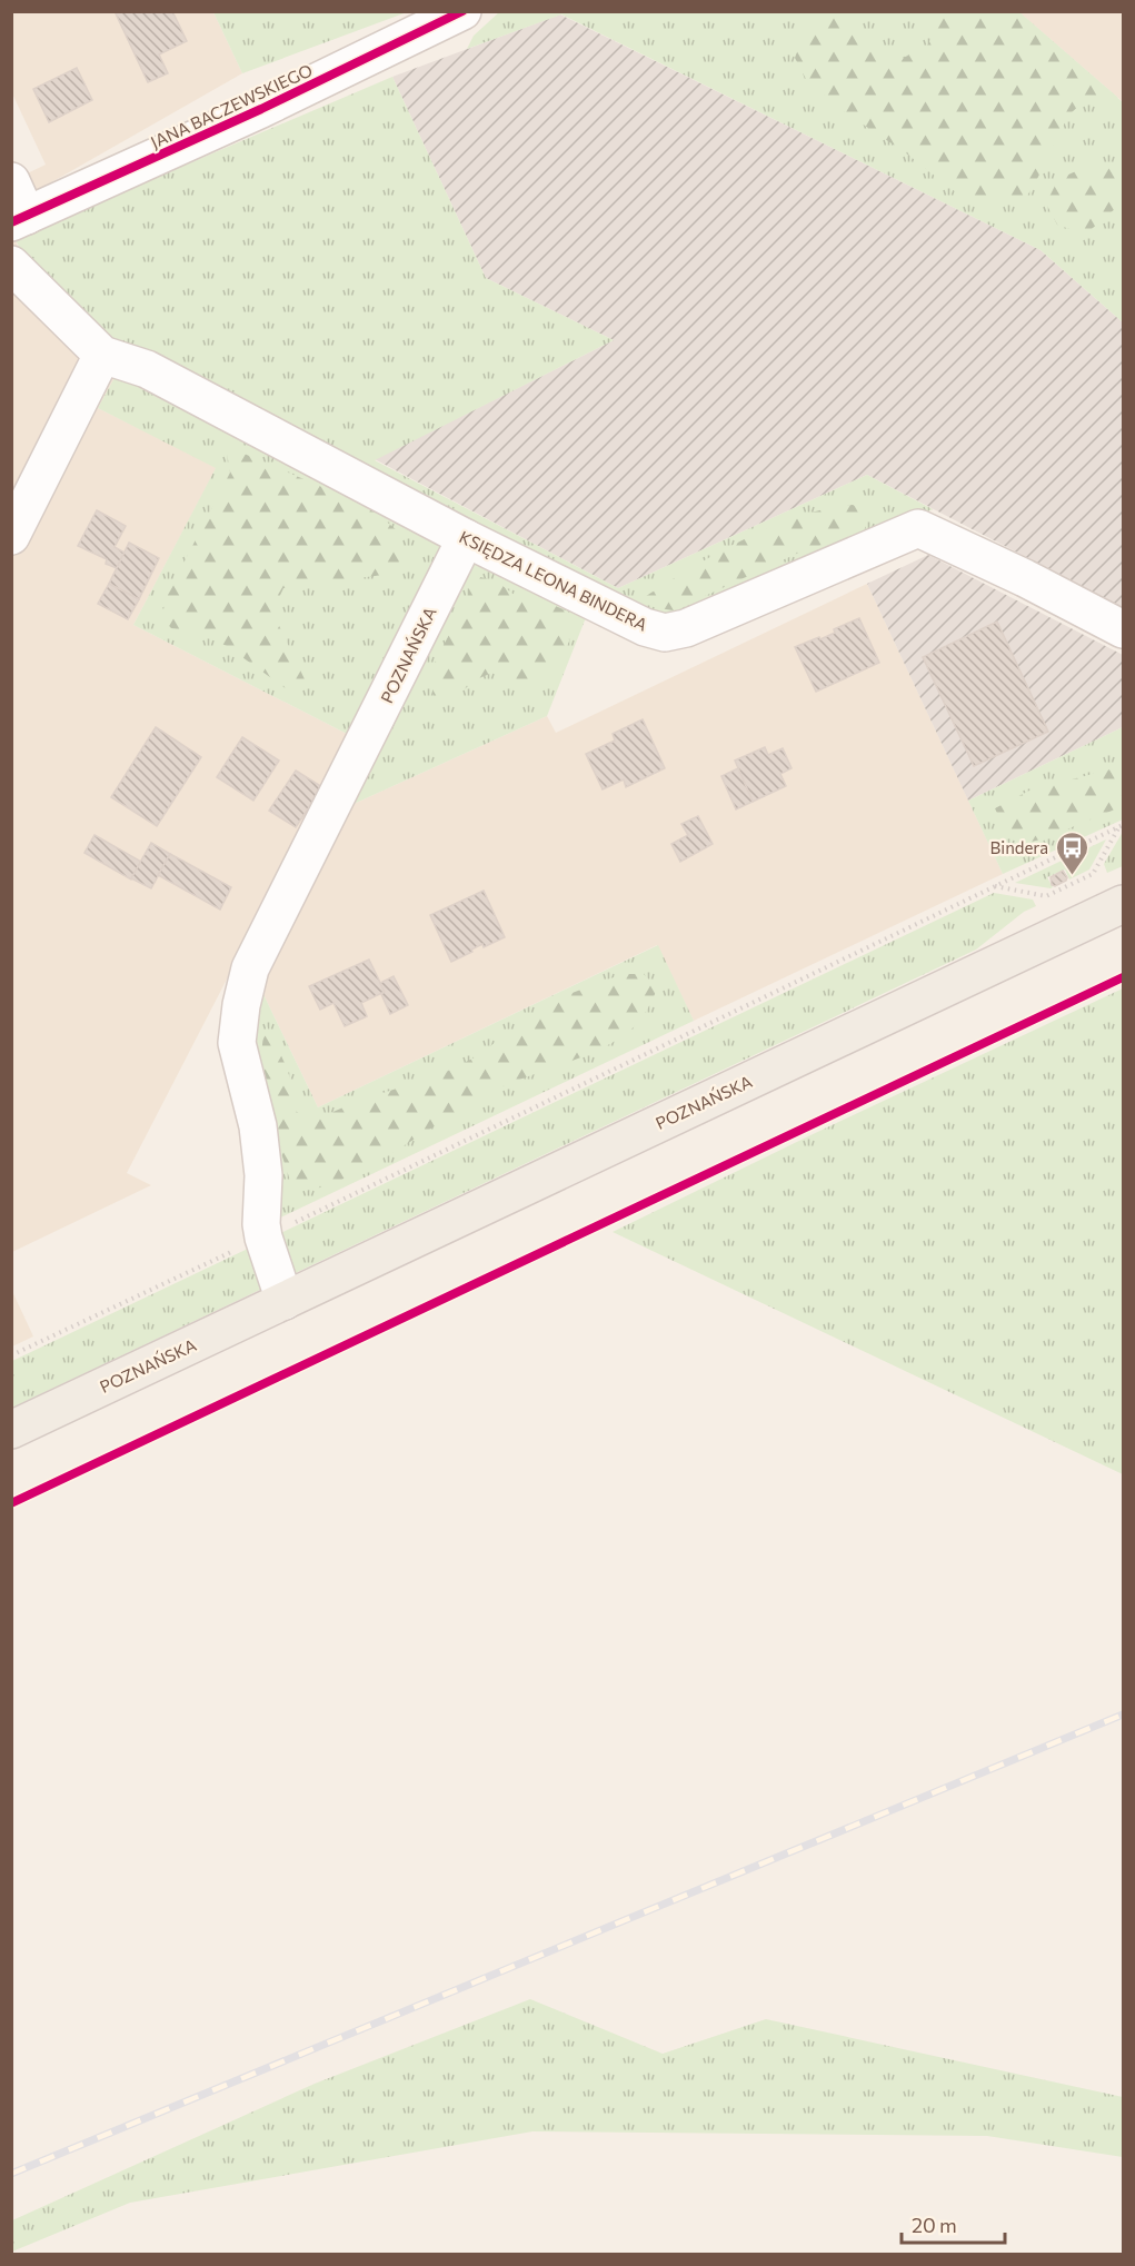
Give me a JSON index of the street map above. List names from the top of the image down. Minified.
{"streets":{"main road":["POZNAŃSKA"],"street":["JANA BACZEWSKIEGO","KSIĘDZA LEONA BINDERA"]},"crossings":[["KSIĘDZA LEONA BINDERA","POZNAŃSKA"]],"places":{"bus stop":["Bindera"]},"scale_bar":"20 m"}
